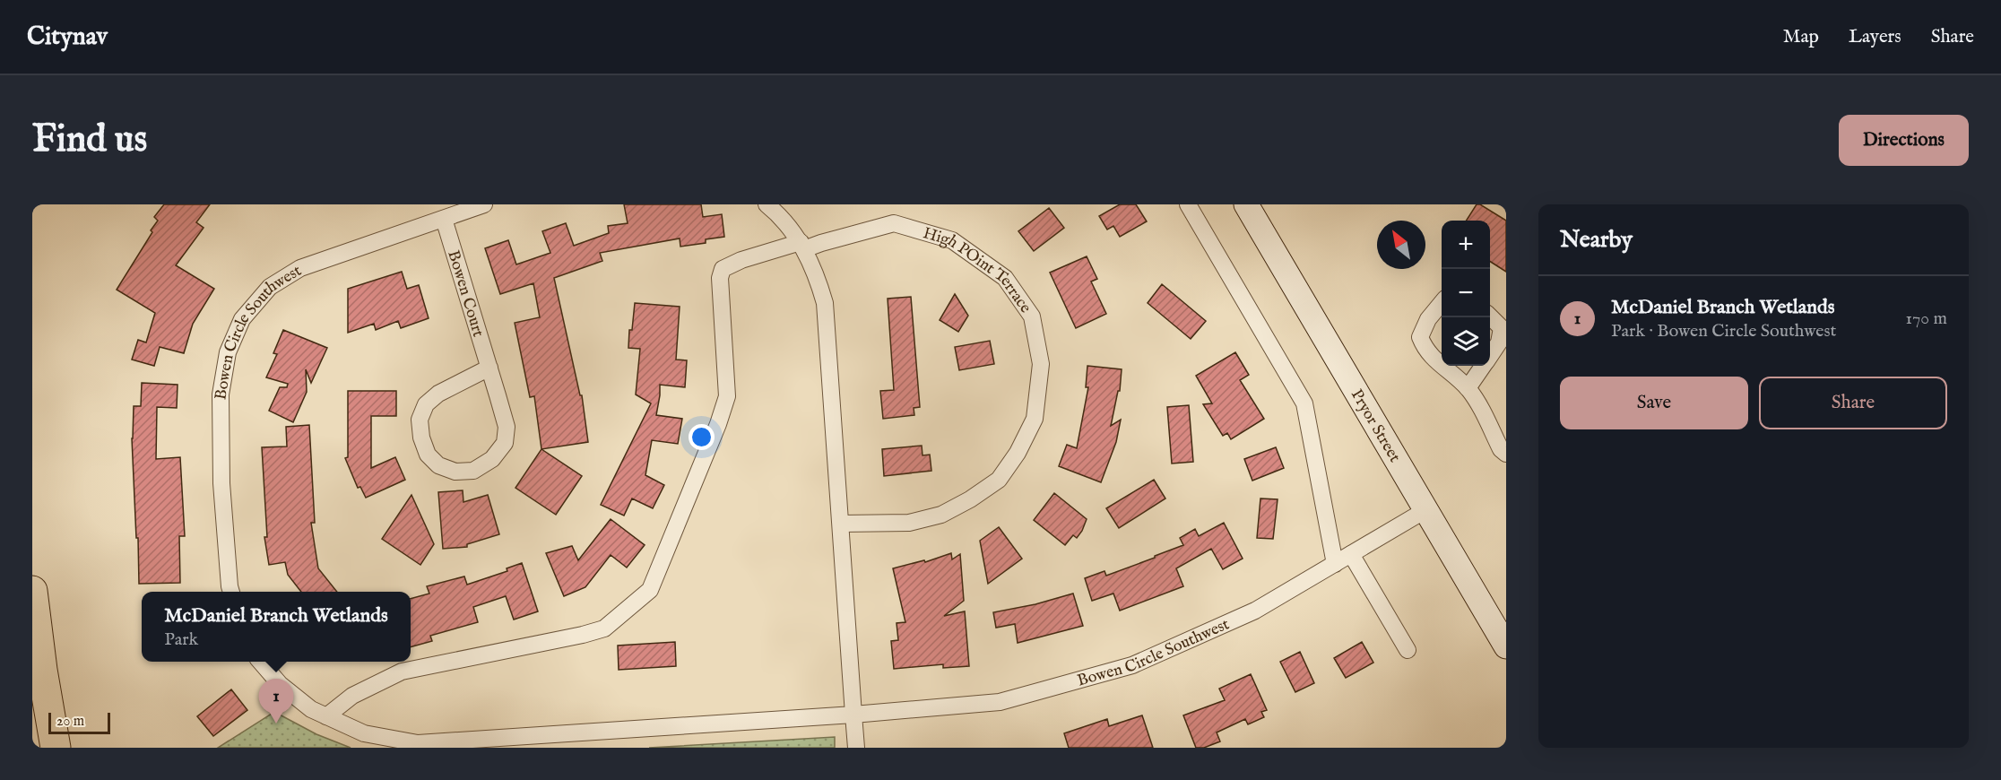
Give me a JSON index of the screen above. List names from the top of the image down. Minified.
{"streets":{"main road":["Pryor Street"],"street":["High POint Terrace","Bowen Court","Bowen Circle Southwest"]},"crossings":[["High POint Terrace","Bowen Circle Southwest"],["Bowen Court","Bowen Circle Southwest"],["Bowen Circle Southwest","Pryor Street"]],"scale_bar":"20 m","north":"top left","page":{"header":"Citynav","nav":["Map","Layers","Share"],"buttons":["Directions",["Save","Share"]],"title":"Find us","heading":"Nearby","map_buttons":["+","−"],"list":[{"mark":"1","name":"McDaniel Branch Wetlands","note":"Park · Bowen Circle Southwest","value":"170 m"}],"popup":["McDaniel Branch Wetlands","Park"],"pins":"1","scale":"20 m"}}
